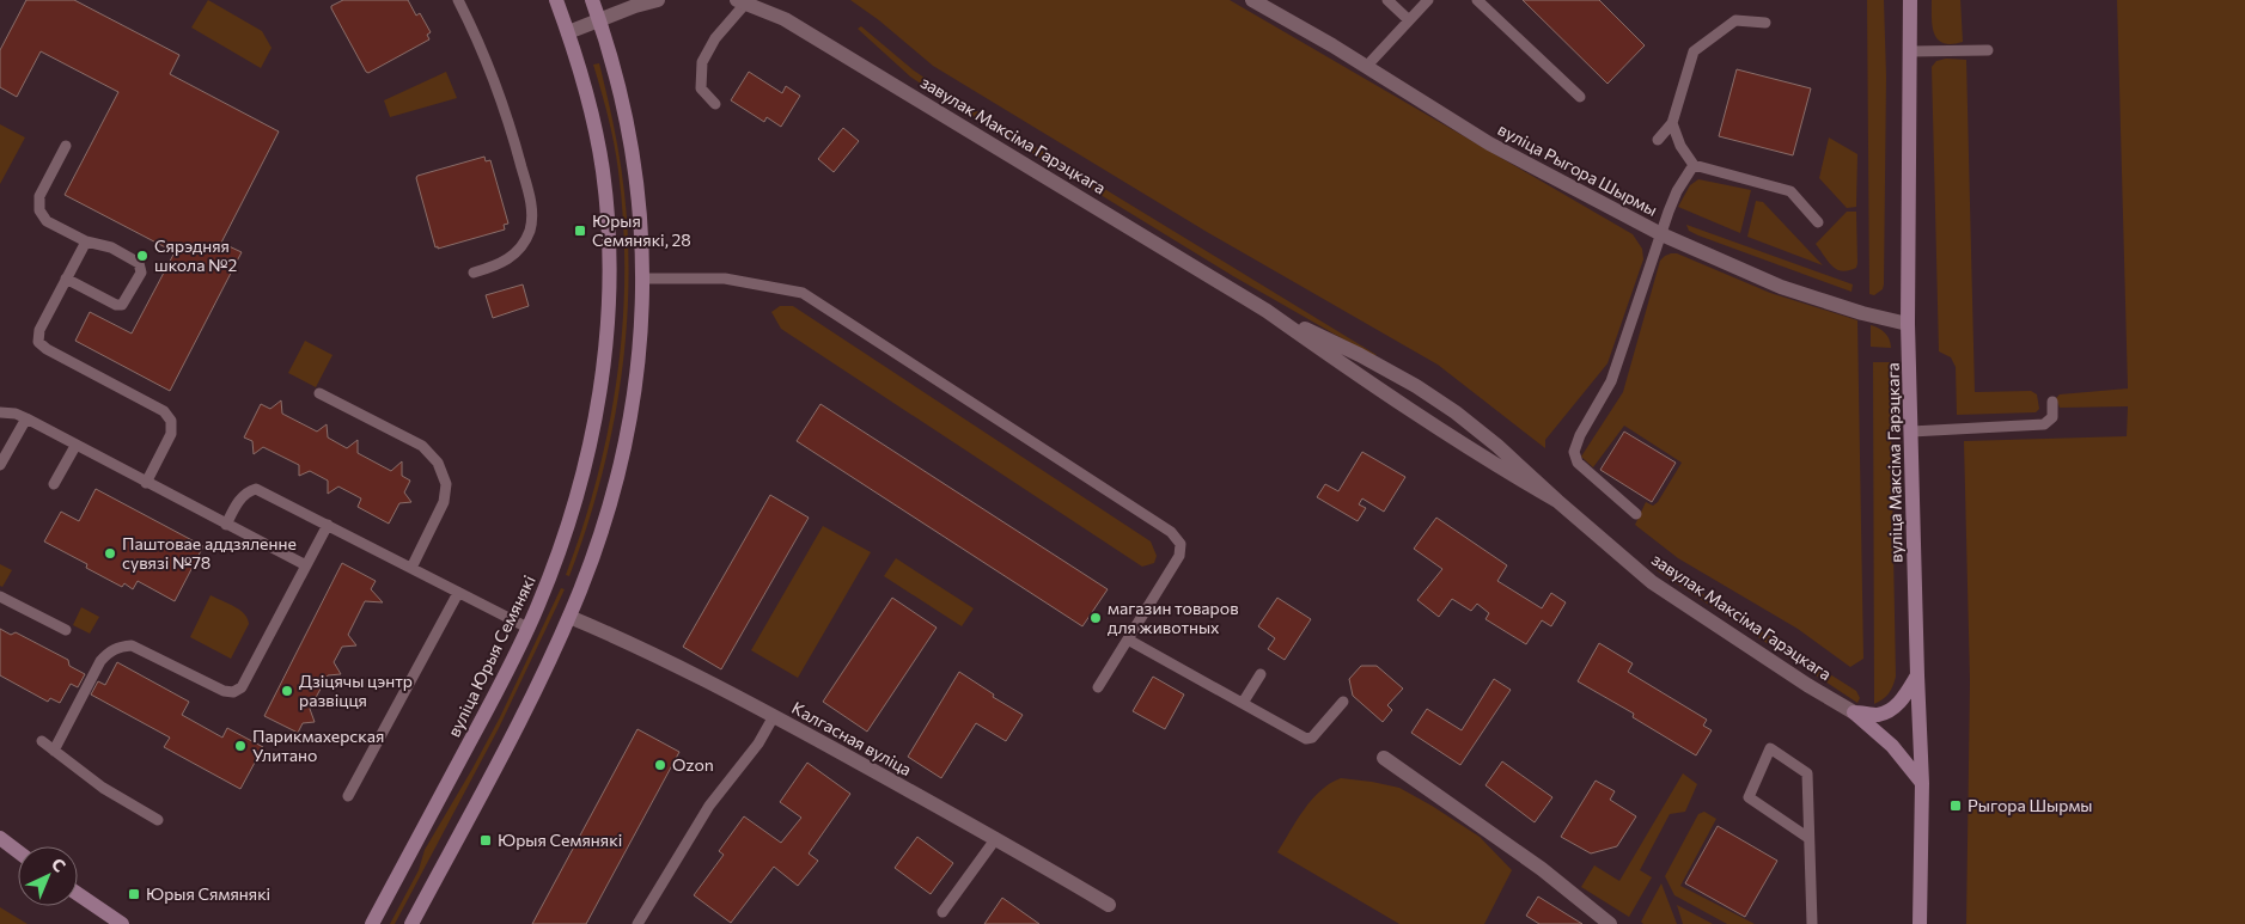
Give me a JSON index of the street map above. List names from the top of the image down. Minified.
{"streets":{"main road":["вуліца Максіма Гарэцкага","вуліца Юрыя Семянякі"],"street":["завулак Максіма Гарэцкага","вуліца Рыгора Шырмы","Калгасная вуліца"]},"crossings":[["вуліца Рыгора Шырмы","вуліца Максіма Гарэцкага"]],"places":{"transit":["Юрыя Семянякі, 28","Рыгора Шырмы","Юрыя Семянякі","Юрыя Сямянякі"],"other":["Сярэдняя школа №2","Паштовае аддзяленне сувязі №78","магазин товаров для животных","Дзіцячы цэнтр развіцця","Парикмахерская Улитано","Ozon"]},"north":"top right"}
